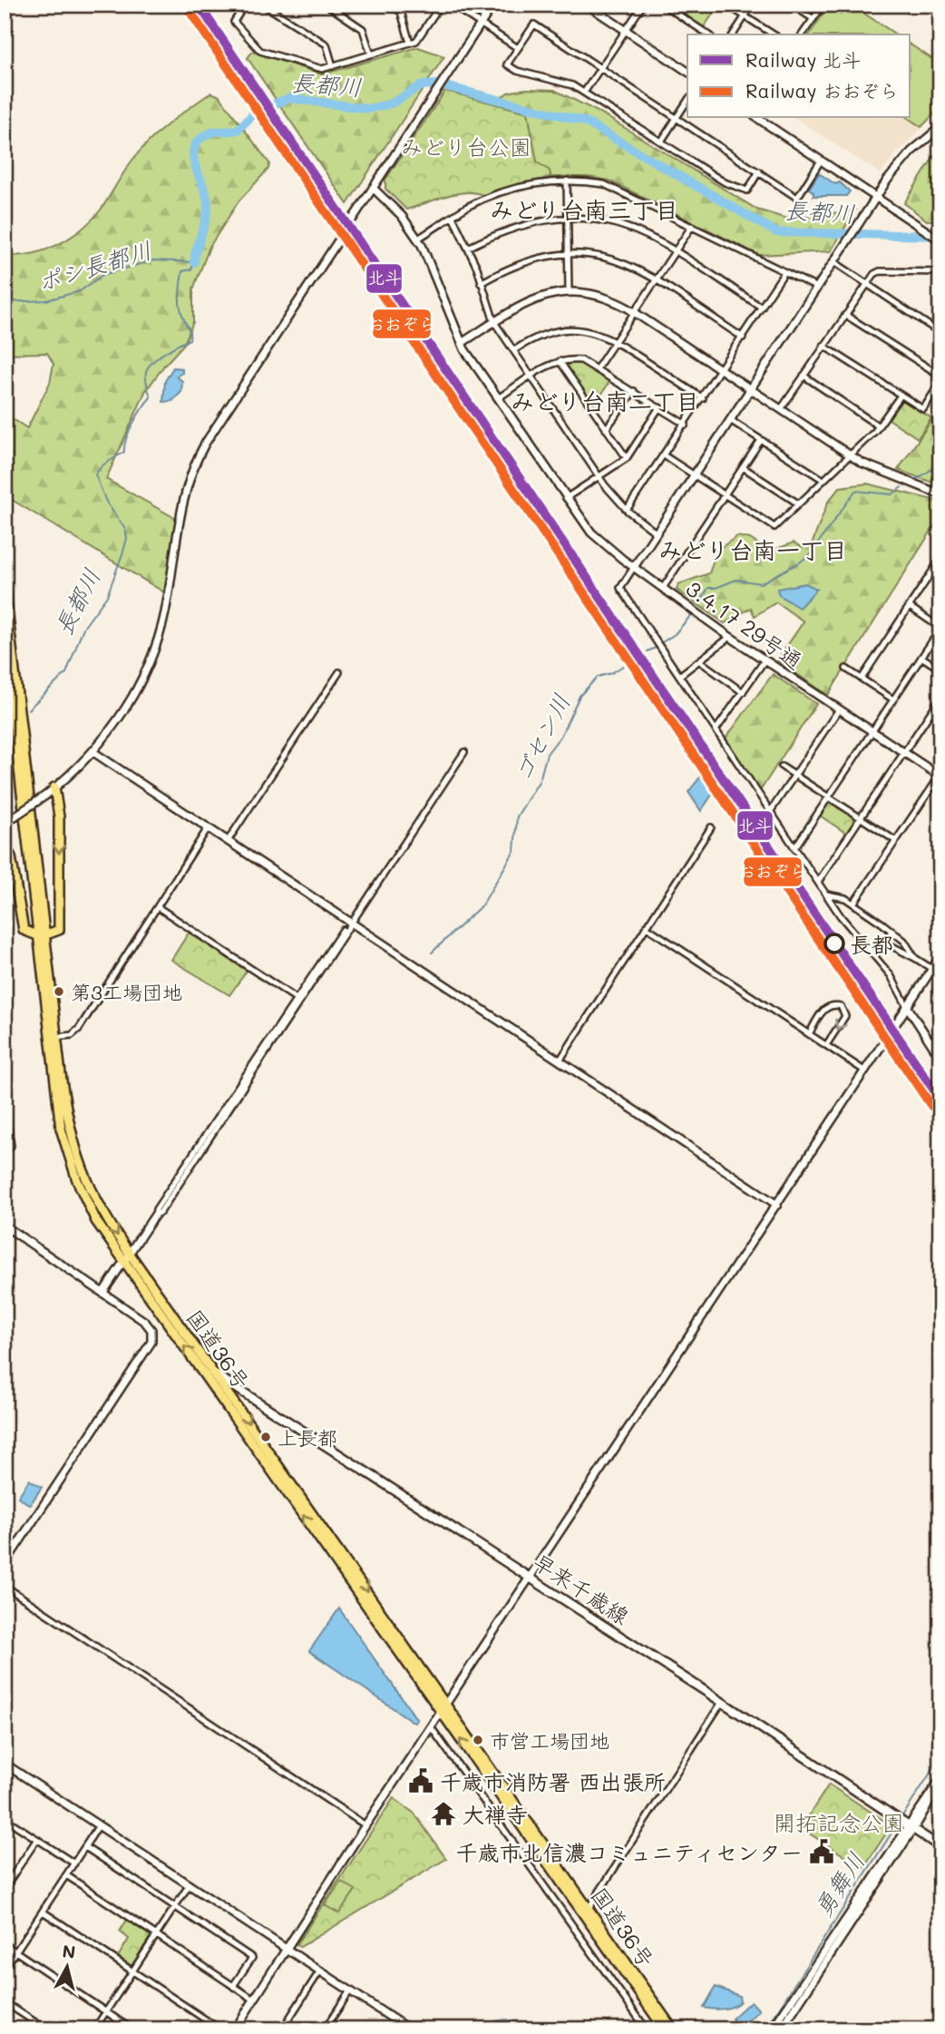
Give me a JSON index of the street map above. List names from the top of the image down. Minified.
{"streets":{"highway":["国道36号"],"main road":["早来千歳線"],"street":["3.4.17 29号通"]},"crossings":[["国道36号","早来千歳線"]],"districts":["みどり台南三丁目","みどり台南二丁目","みどり台南一丁目"],"water":["長都川","ポシ長都川","ゴセン川","勇舞川"],"parks":["みどり台公園","開拓記念公園"],"places":{"other":["長都","第3工場団地","上長都","市営工場団地"],"public building":["千歳市消防署 西出張所","千歳市北信濃コミュニティセンター"],"temple":["大禅寺"]},"lines":["rail line 北斗","rail line おおぞら"],"legend":["Railway 北斗","Railway おおぞら"],"north":"top"}
